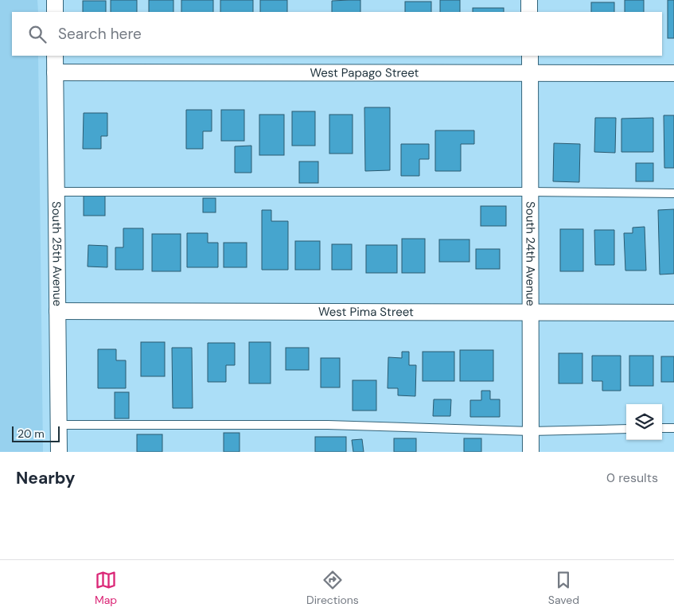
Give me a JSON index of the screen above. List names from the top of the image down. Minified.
{"streets":{"street":["West Papago Street","South 25th Avenue","South 24th Avenue","West Pima Street"]},"crossings":[["West Papago Street","South 25th Avenue"],["West Papago Street","South 24th Avenue"],["South 25th Avenue","West Pima Street"],["South 24th Avenue","West Pima Street"]],"scale_bar":"20 m","page":{"search":"Search here","scale":"20 m","heading":["Nearby","0 results"],"nav":["Map","Directions","Saved"]}}
